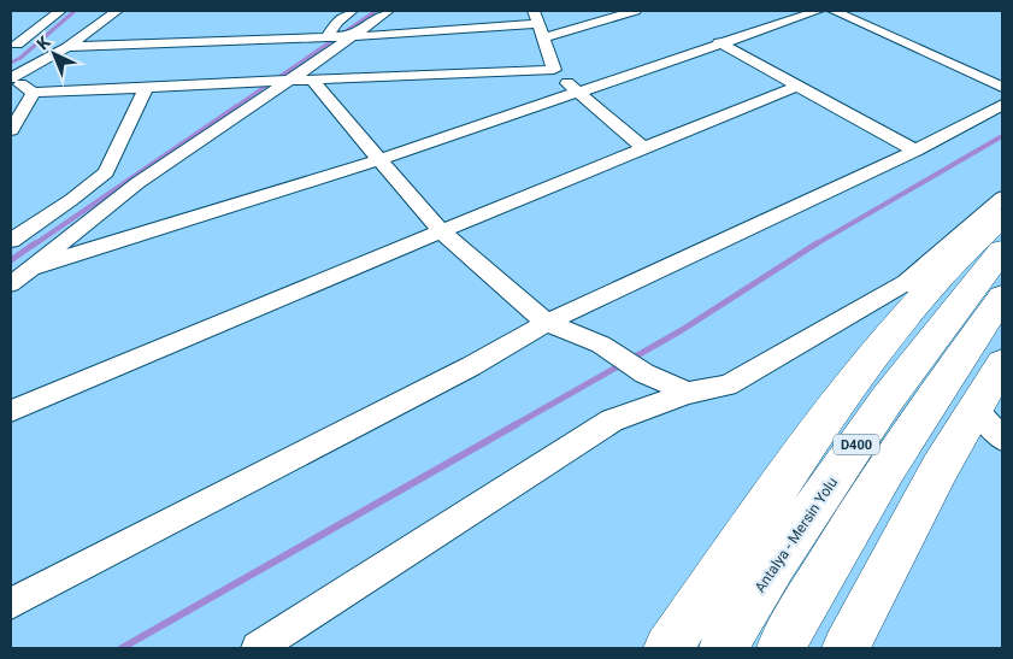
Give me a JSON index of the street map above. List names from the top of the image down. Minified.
{"streets":{"highway":["D400","Antalya - Mersin Yolu"]},"north":"top left"}
